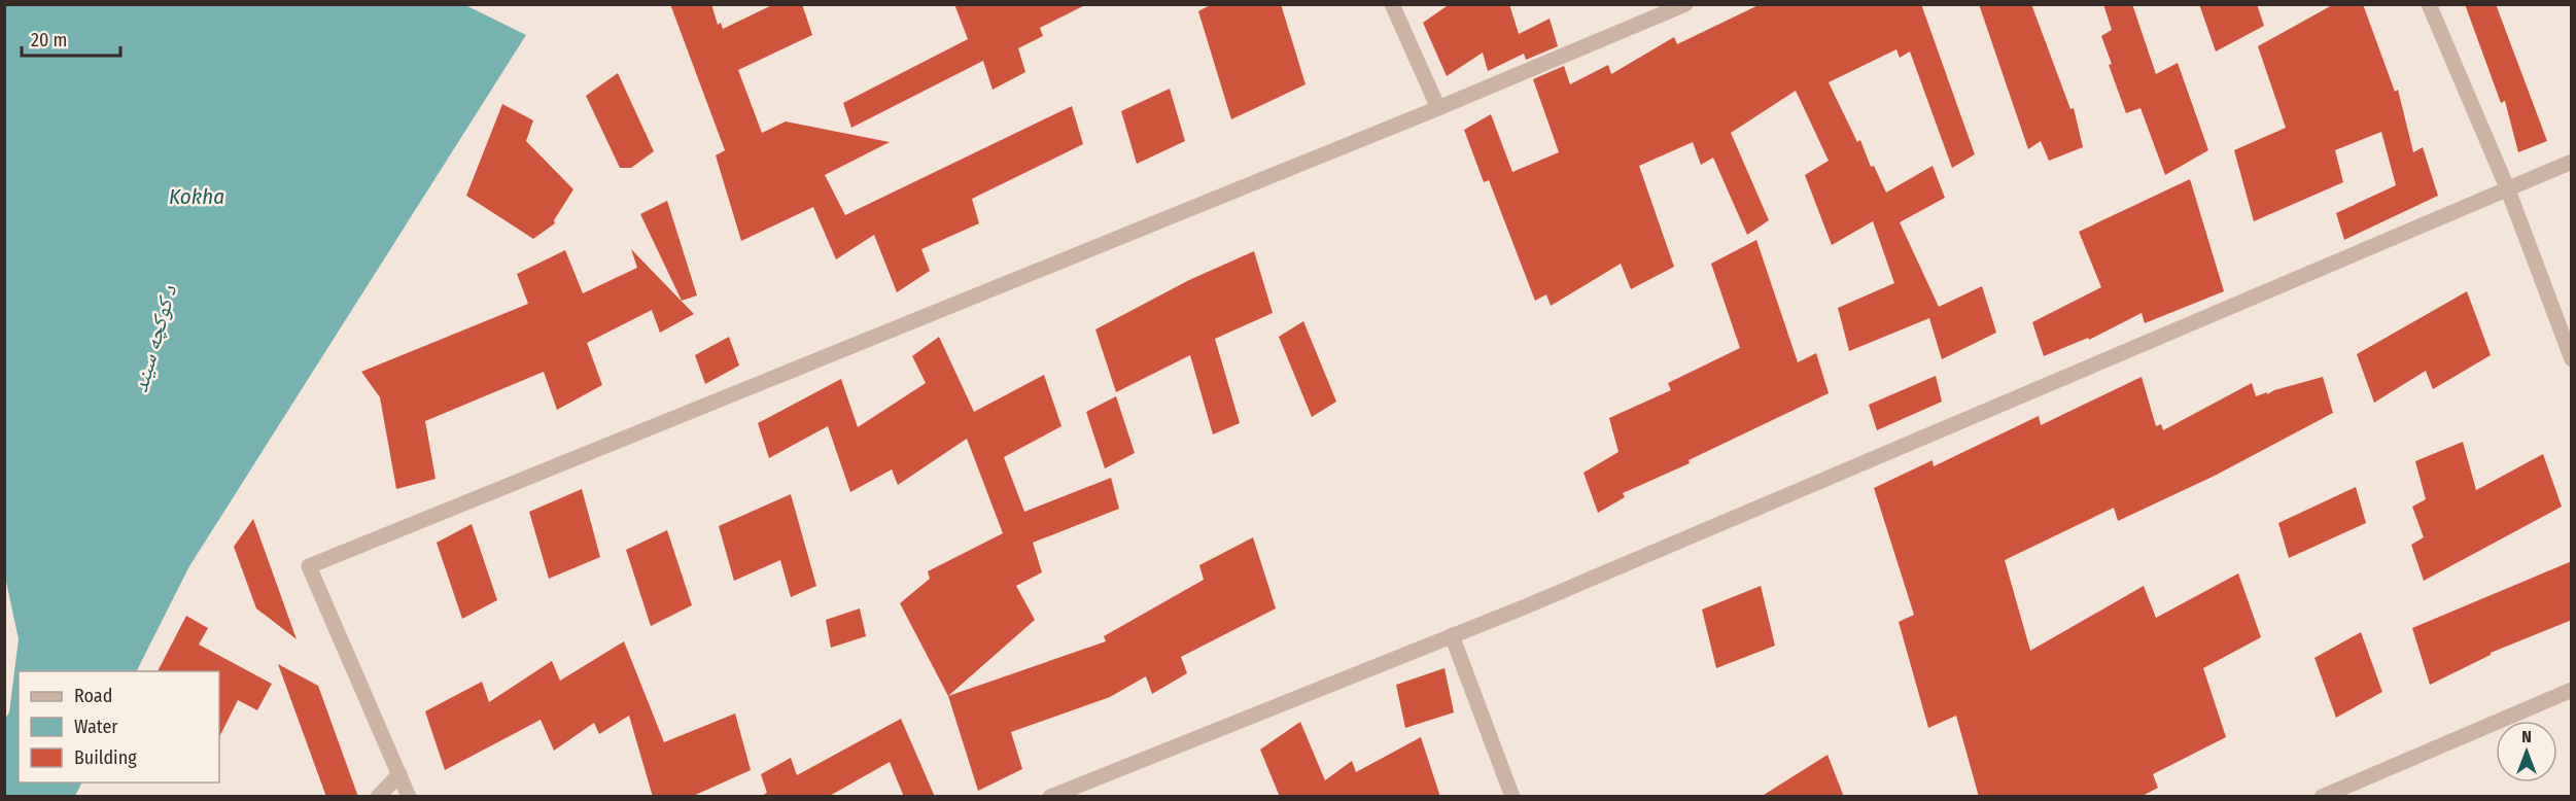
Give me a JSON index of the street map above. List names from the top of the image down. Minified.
{"water":["Kokha","د کوکچه سیند"],"legend":["Road","Water","Building"],"scale_bar":"20 m","north":"top"}
